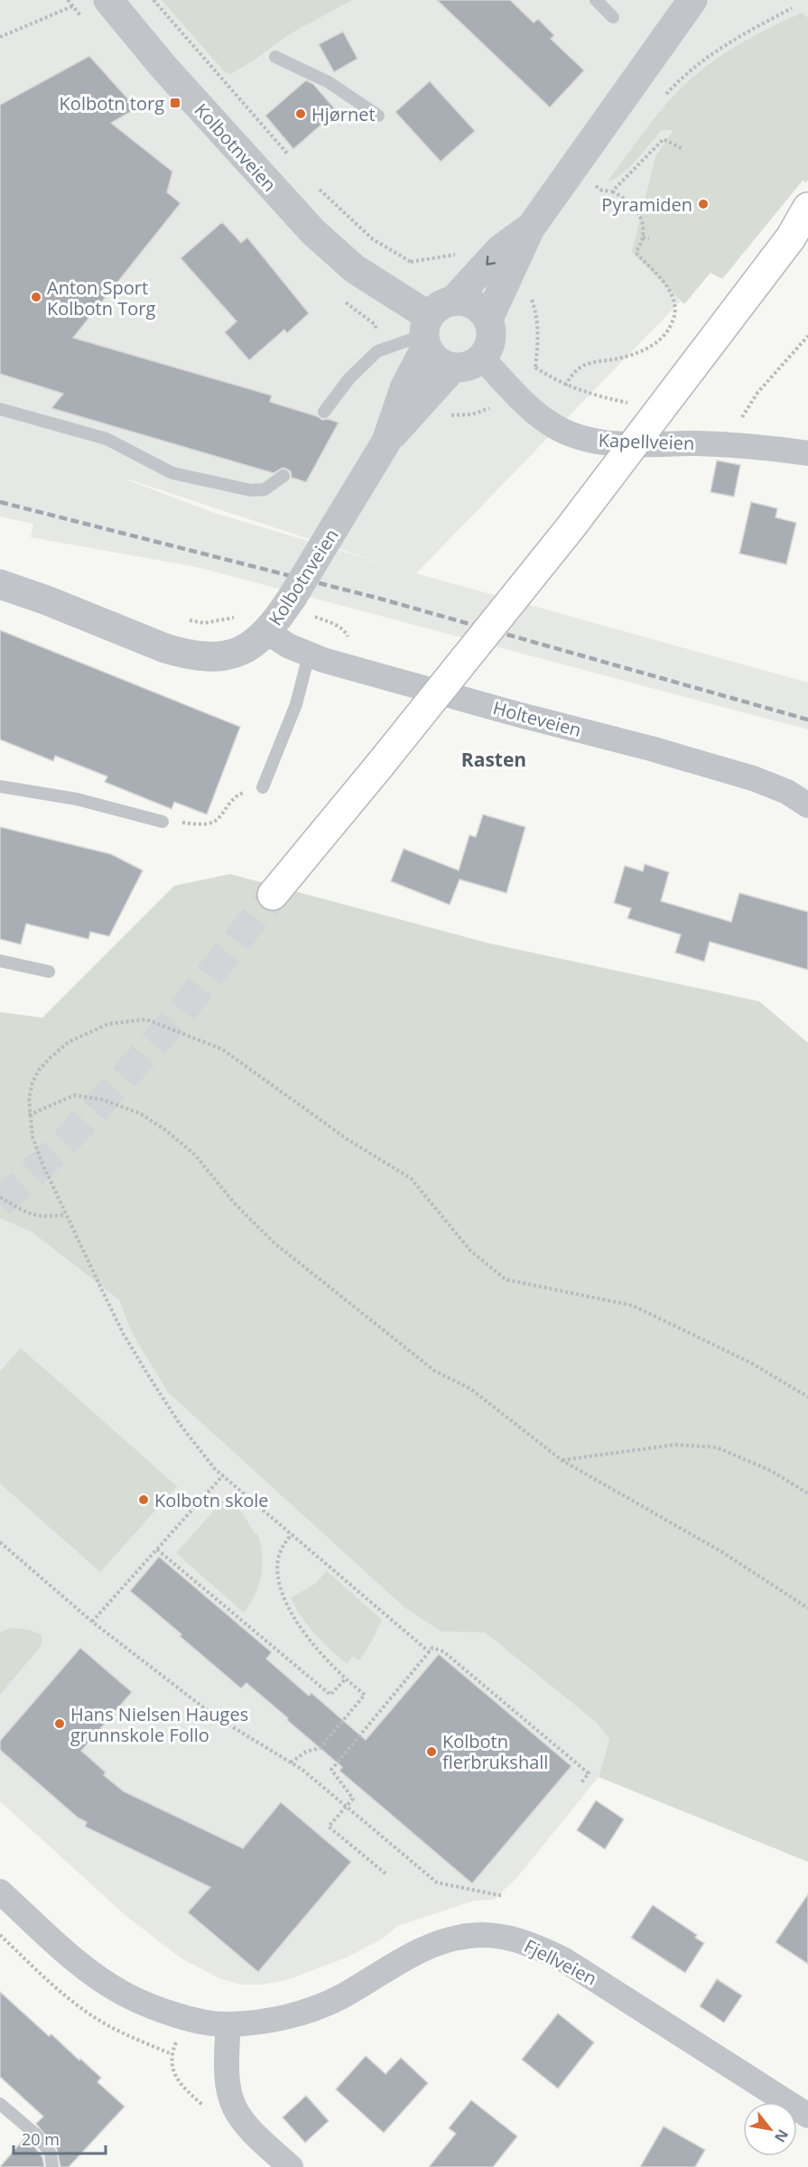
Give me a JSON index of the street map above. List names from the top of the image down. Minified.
{"streets":{"street":["Kolbotnveien","Kapellveien","Holteveien","Fjellveien"]},"crossings":[["Kolbotnveien","Kapellveien"],["Kolbotnveien","Holteveien"]],"districts":["Rasten"],"places":{"transit":["Kolbotn torg"],"other":["Hjørnet","Pyramiden","Anton Sport Kolbotn Torg","Kolbotn skole","Hans Nielsen Hauges grunnskole Follo","Kolbotn flerbrukshall"]},"scale_bar":"20 m","north":"bottom right"}
